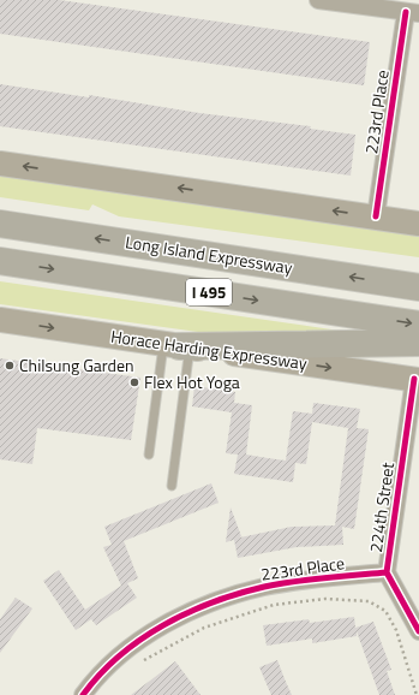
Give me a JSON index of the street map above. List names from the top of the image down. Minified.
{"streets":{"highway":["Long Island Expressway","I 495"],"main road":["Horace Harding Expressway"],"street":["223rd Place","224th Street"]},"crossings":[["223rd Place","224th Street"],["Horace Harding Expressway","224th Street"]],"places":["Chilsung Garden","Flex Hot Yoga"]}
